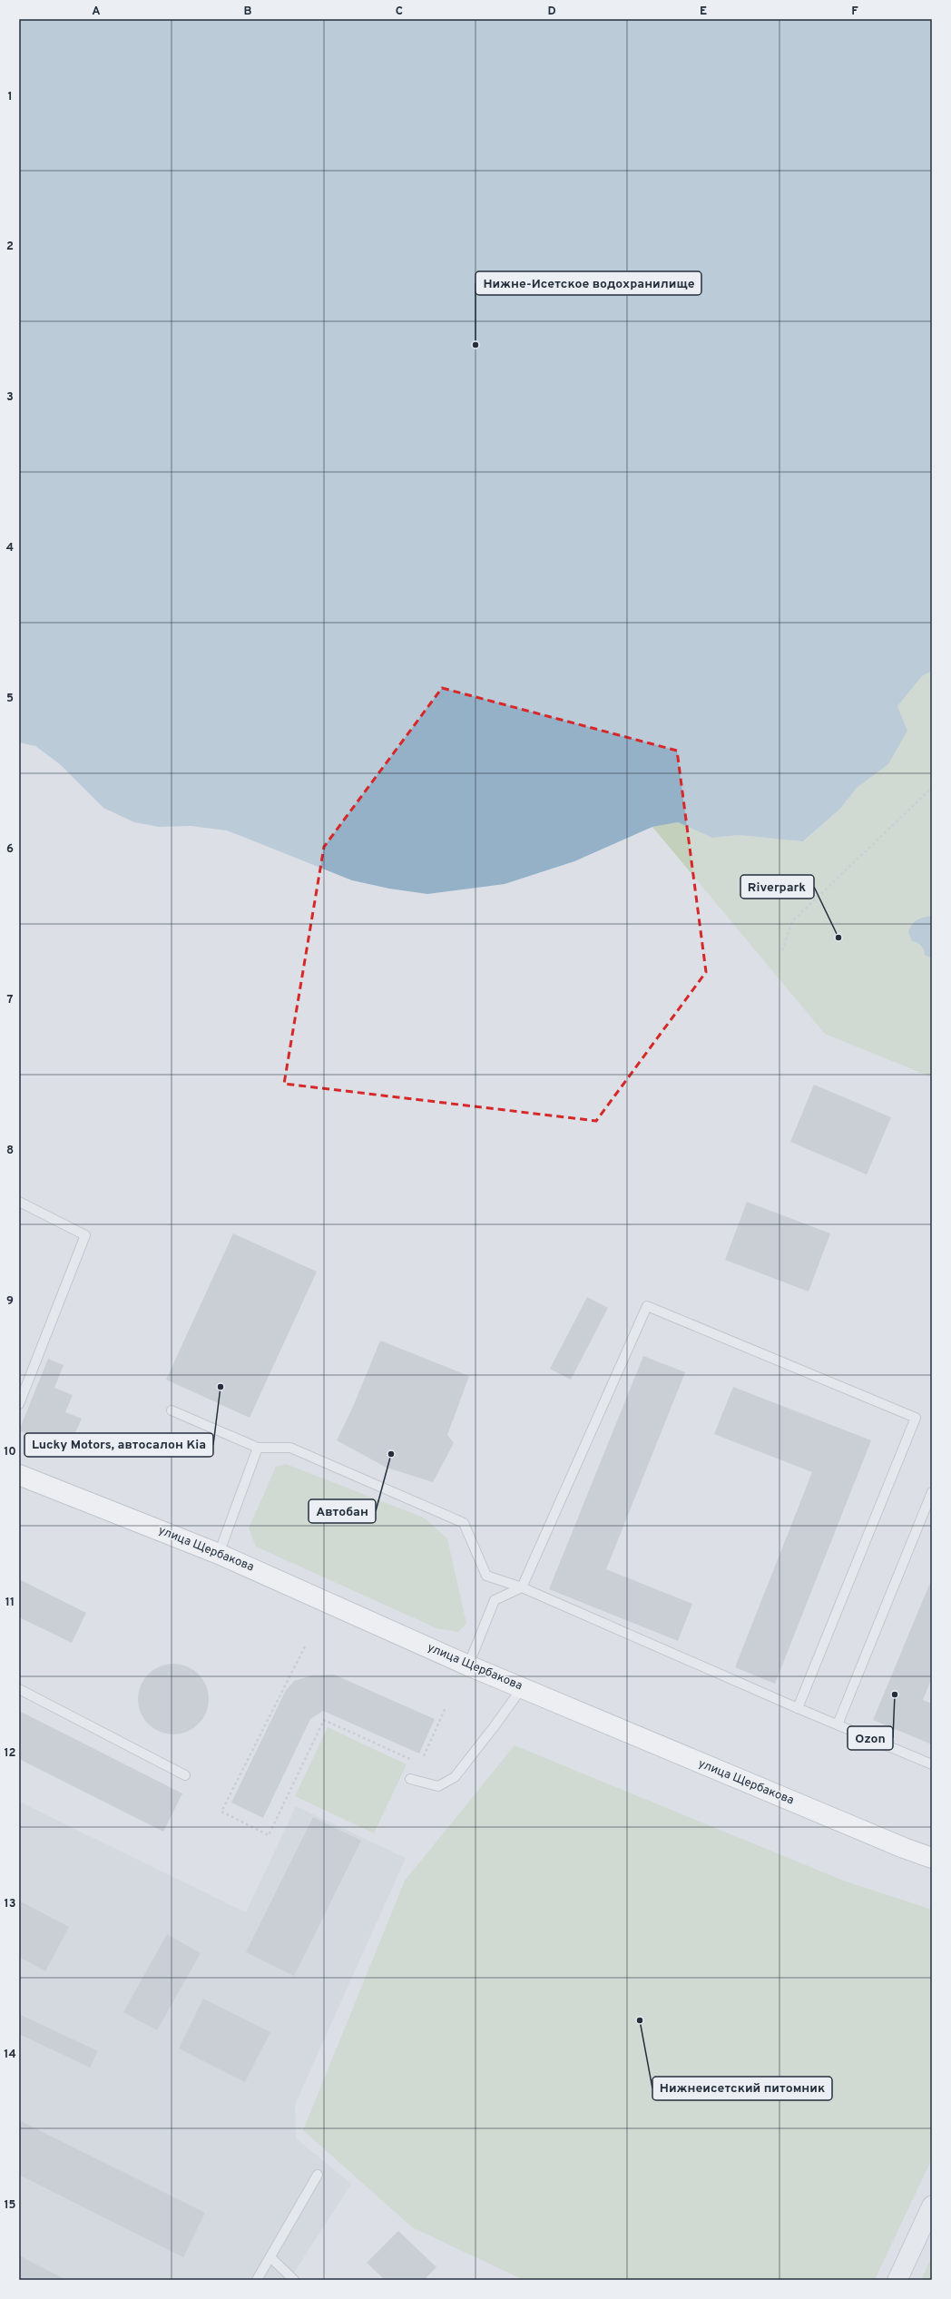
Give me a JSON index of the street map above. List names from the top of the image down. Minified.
{"streets":{"main road":["улица Щербакова"]},"places":["Нижне-Исетское водохранилище","Riverpark","Lucky Motors, автосалон Kia","Автобан","Ozon","Нижнеисетский питомник"],"grid":{"columns":["A","B","C","D","E","F"],"rows":["1","2","3","4","5","6","7","8","9","10","11","12","13","14","15"]}}
